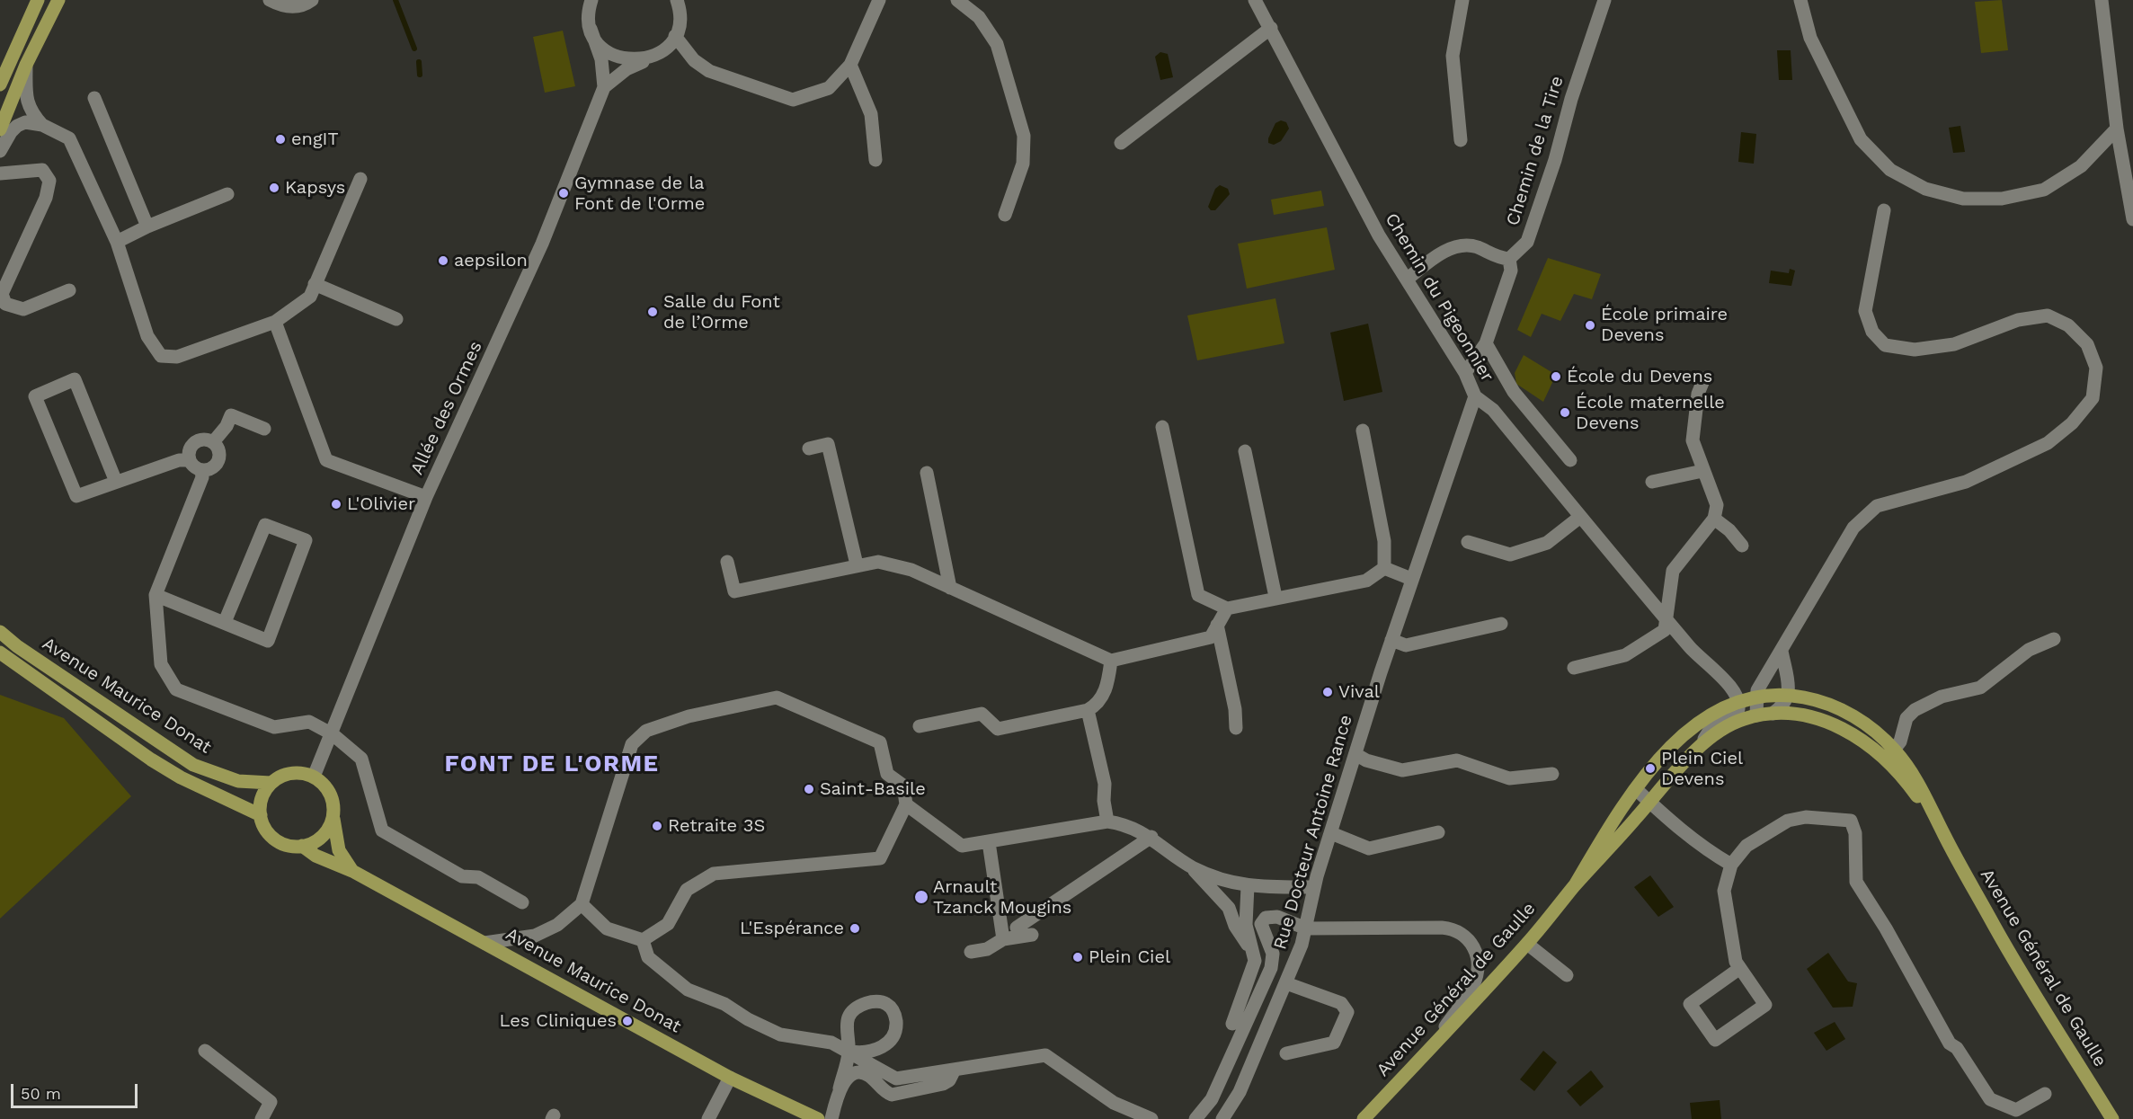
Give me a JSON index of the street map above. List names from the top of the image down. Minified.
{"streets":{"main road":["Avenue Maurice Donat","Avenue Général de Gaulle"],"street":["Chemin de la Tire","Chemin du Pigeonnier","Allée des Ormes","Rue Docteur Antoine Rance"]},"crossings":[["Chemin du Pigeonnier","Rue Docteur Antoine Rance"],["Chemin du Pigeonnier","Avenue Général de Gaulle"],["Allée des Ormes","Avenue Maurice Donat"]],"districts":["FONT DE L'ORME"],"places":["engIT","Kapsys","Gymnase de la Font de l'Orme","aepsilon","Salle du Font de l’Orme","École primaire Devens","École du Devens","École maternelle Devens","L'Olivier","Vival","Plein Ciel Devens","Saint-Basile","Retraite 3S","Arnault Tzanck Mougins","L'Espérance","Plein Ciel","Les Cliniques"],"scale_bar":"50 m"}
